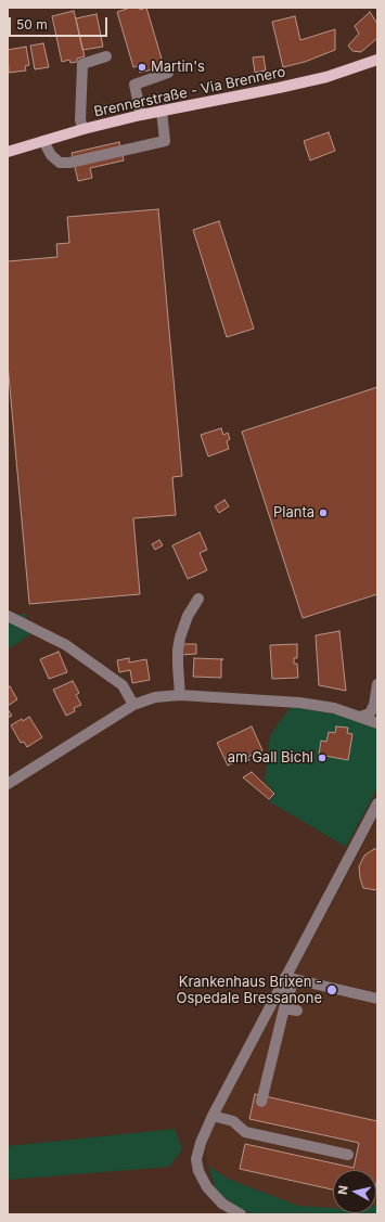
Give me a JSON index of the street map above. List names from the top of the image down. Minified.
{"streets":{"main road":["Brennerstraße - Via Brennero"]},"places":["Martin's","Planta","am Gall Bichl","Krankenhaus Brixen - Ospedale Bressanone"],"scale_bar":"50 m","north":"left"}
